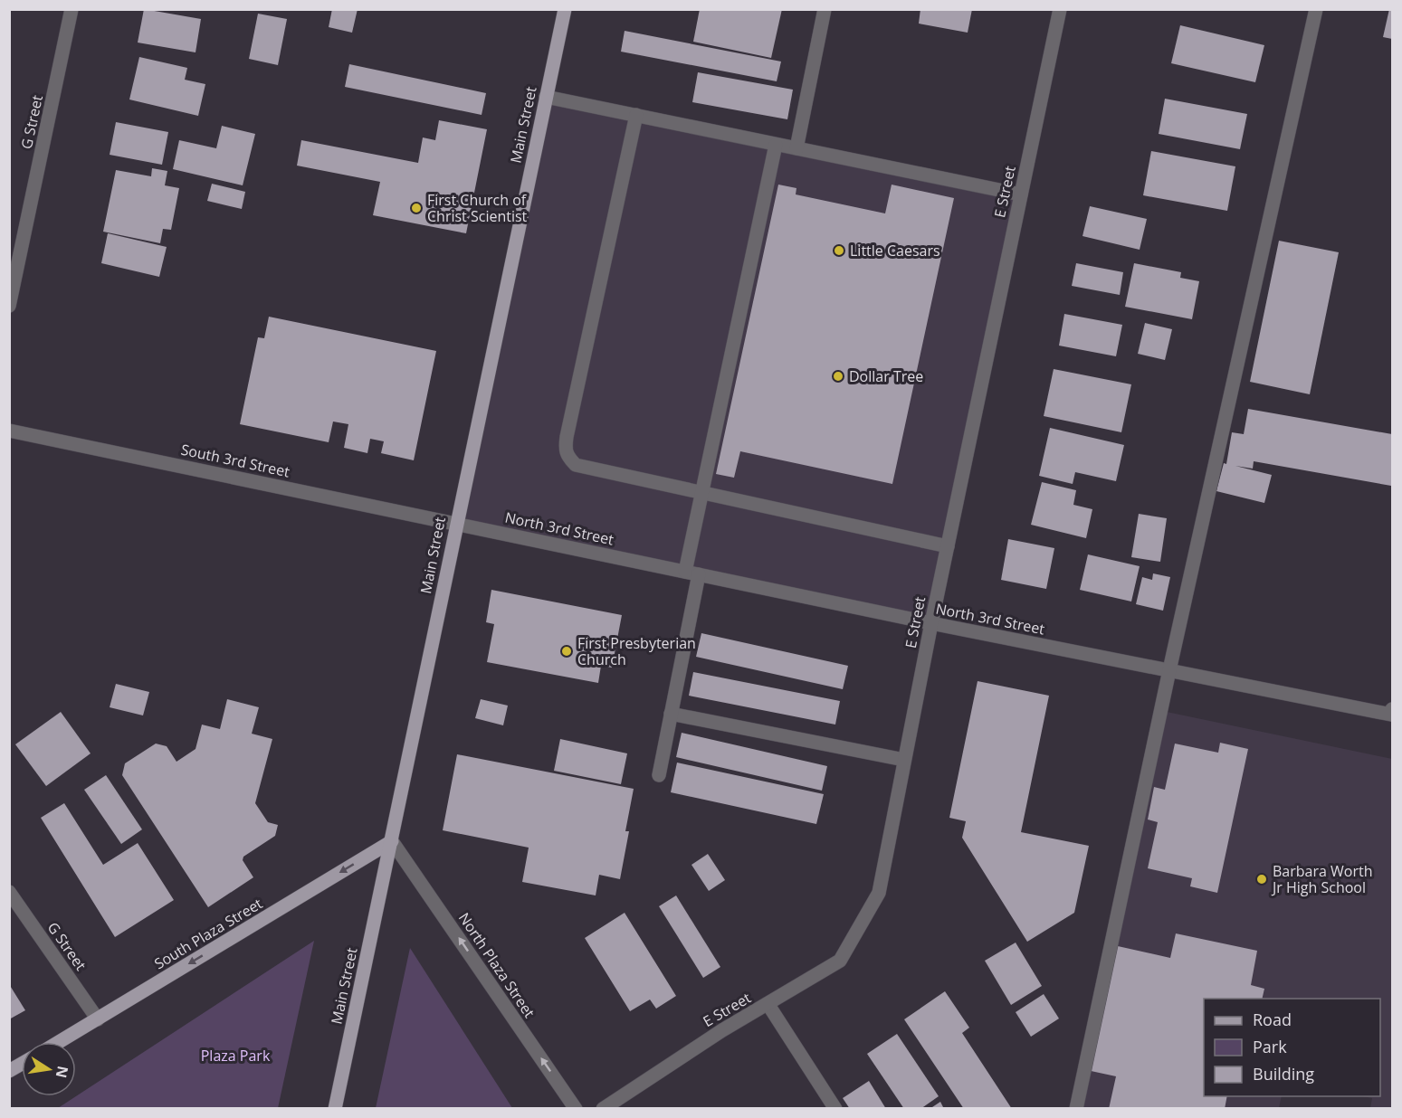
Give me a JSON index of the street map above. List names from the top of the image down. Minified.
{"streets":{"main road":["Main Street","South Plaza Street"],"street":["G Street","E Street","South 3rd Street","North 3rd Street","North Plaza Street"]},"crossings":[["G Street","South Plaza Street"],["Main Street","South 3rd Street"],["Main Street","North 3rd Street"],["Main Street","South Plaza Street"],["Main Street","North Plaza Street"],["E Street","North 3rd Street"],["South 3rd Street","North 3rd Street"],["South Plaza Street","North Plaza Street"]],"one_way":["South Plaza Street","North Plaza Street"],"parks":["Plaza Park"],"places":["First Church of Christ Scientist","Little Caesars","Dollar Tree","First Presbyterian Church","Barbara Worth Jr High School"],"legend":["Road","Park","Building"],"north":"right"}
